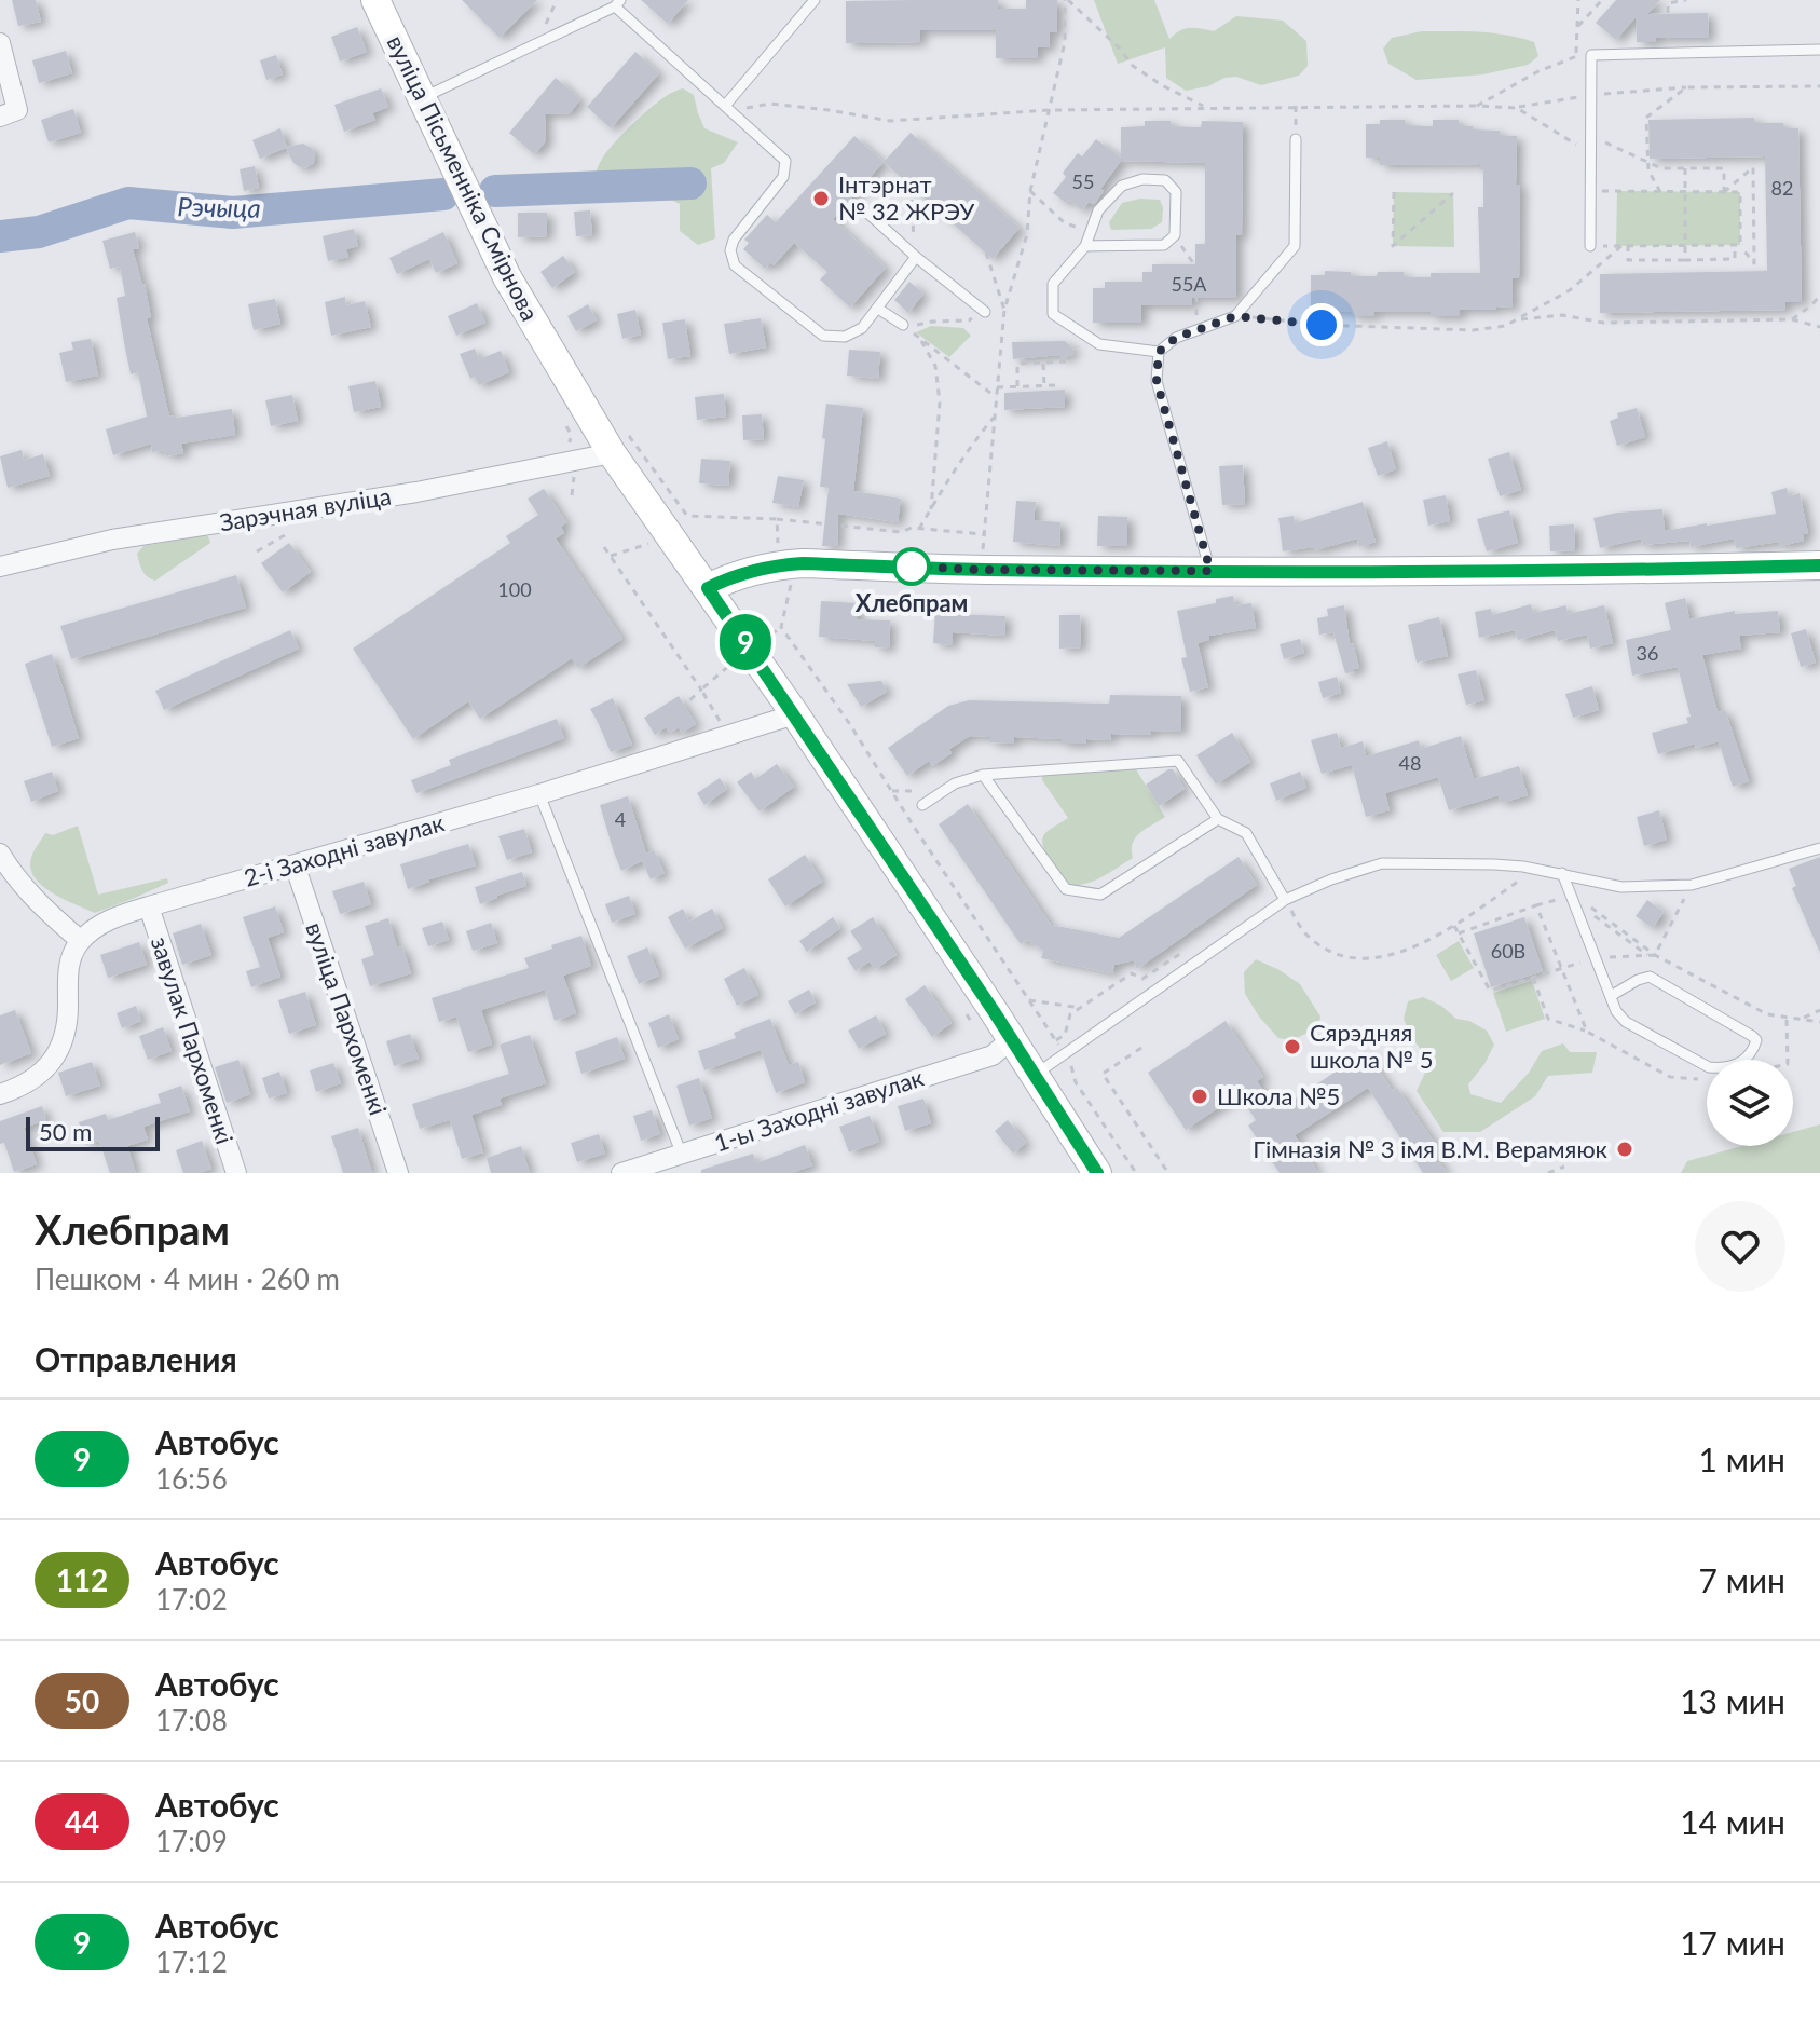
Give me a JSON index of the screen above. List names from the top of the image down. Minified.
{"streets":{"main road":["вуліца Пісьменніка Смірнова"],"street":["Зарэчная вуліца","2-і Заходні завулак","вуліца Пархоменкі","завулак Пархоменкі","1-ы Заходні завулак"]},"crossings":[["вуліца Пісьменніка Смірнова","Зарэчная вуліца"],["вуліца Пісьменніка Смірнова","2-і Заходні завулак"],["вуліца Пісьменніка Смірнова","1-ы Заходні завулак"],["2-і Заходні завулак","вуліца Пархоменкі"],["2-і Заходні завулак","завулак Пархоменкі"]],"water":["Рэчыца"],"places":["Інтэрнат № 32 ЖРЭУ","Хлебпрам","Сярэдняя школа № 5","Школа №5","Гімназія № 3 імя В.М. Верамяюк"],"lines":["bus line 9"],"house_numbers":["55","82","55А","100","36","48","4","60В"],"scale_bar":"50 m","page":{"on_map":"9","scale":"50 m","heading":[["Хлебпрам","Пешком · 4 мин · 260 m"],"Отправления"],"list":[{"mark":"9","name":"Автобус","note":"16:56","value":"1 мин"},{"mark":"112","name":"Автобус","note":"17:02","value":"7 мин"},{"mark":"50","name":"Автобус","note":"17:08","value":"13 мин"},{"mark":"44","name":"Автобус","note":"17:09","value":"14 мин"},{"mark":"9","name":"Автобус","note":"17:12","value":"17 мин"}]}}
